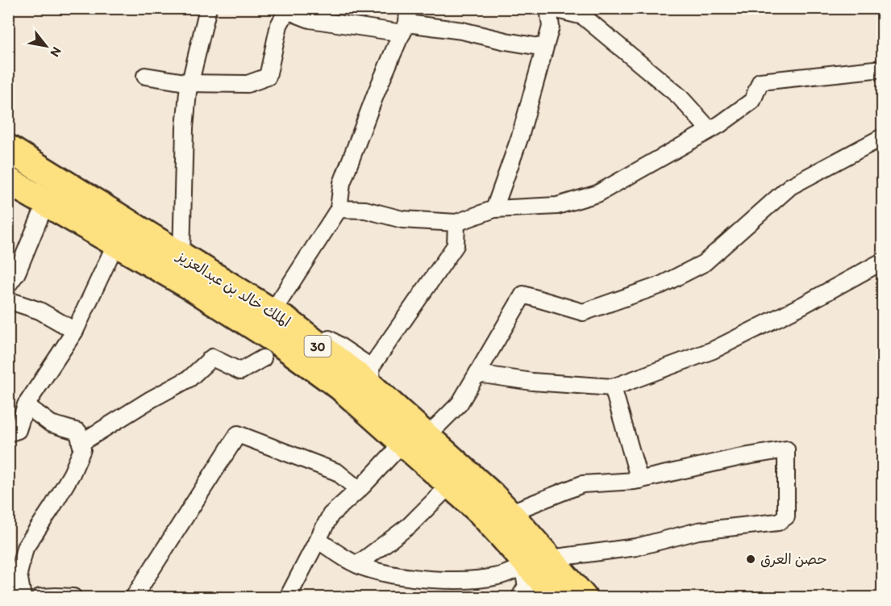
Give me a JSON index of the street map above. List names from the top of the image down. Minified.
{"streets":{"highway":["الملك خالد بن عبدالعزيز","30"]},"places":["حصن العرق"],"north":"bottom right"}
